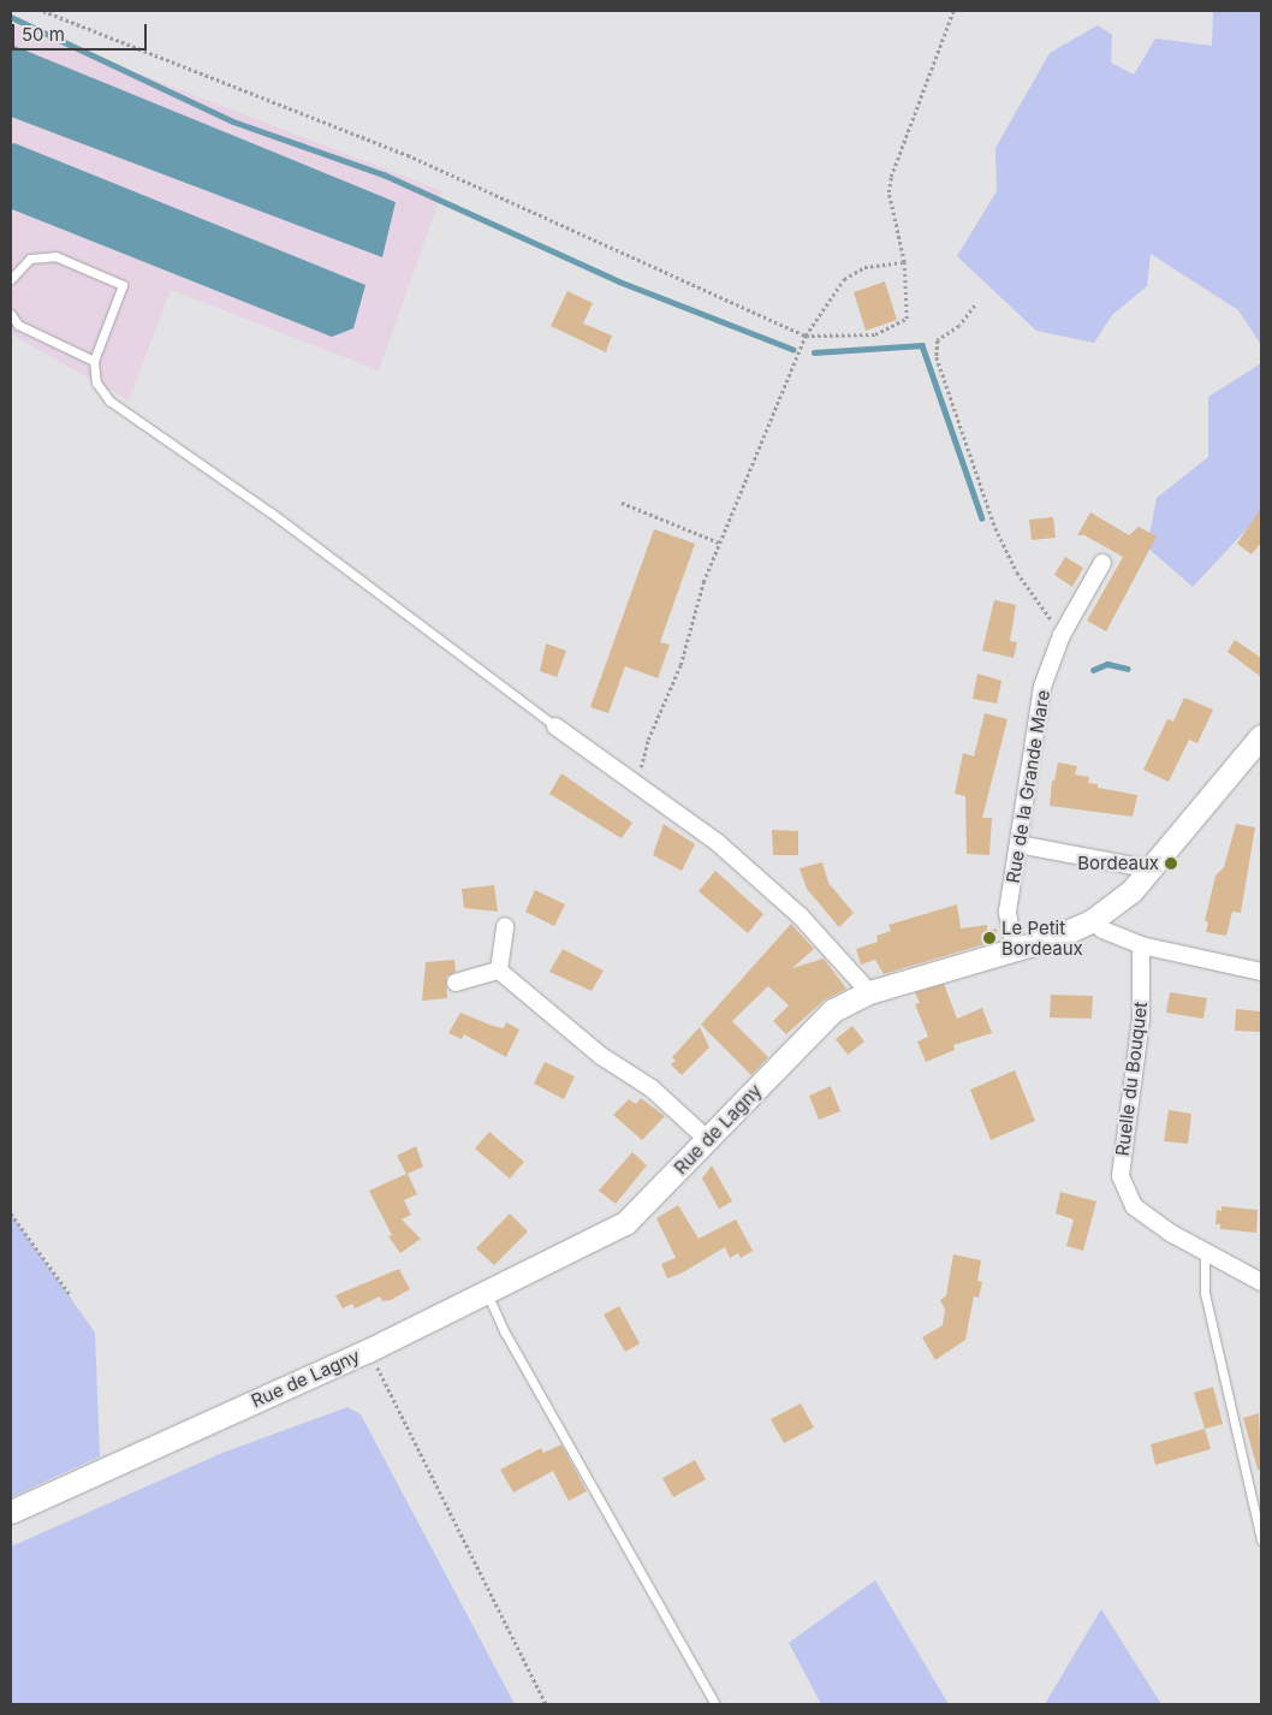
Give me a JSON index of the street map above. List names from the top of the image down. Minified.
{"streets":{"main road":["Rue de Lagny"],"street":["Rue de la Grande Mare","Ruelle du Bouquet"]},"crossings":[["Rue de la Grande Mare","Rue de Lagny"]],"places":["Bordeaux","Le Petit Bordeaux"],"scale_bar":"50 m"}
